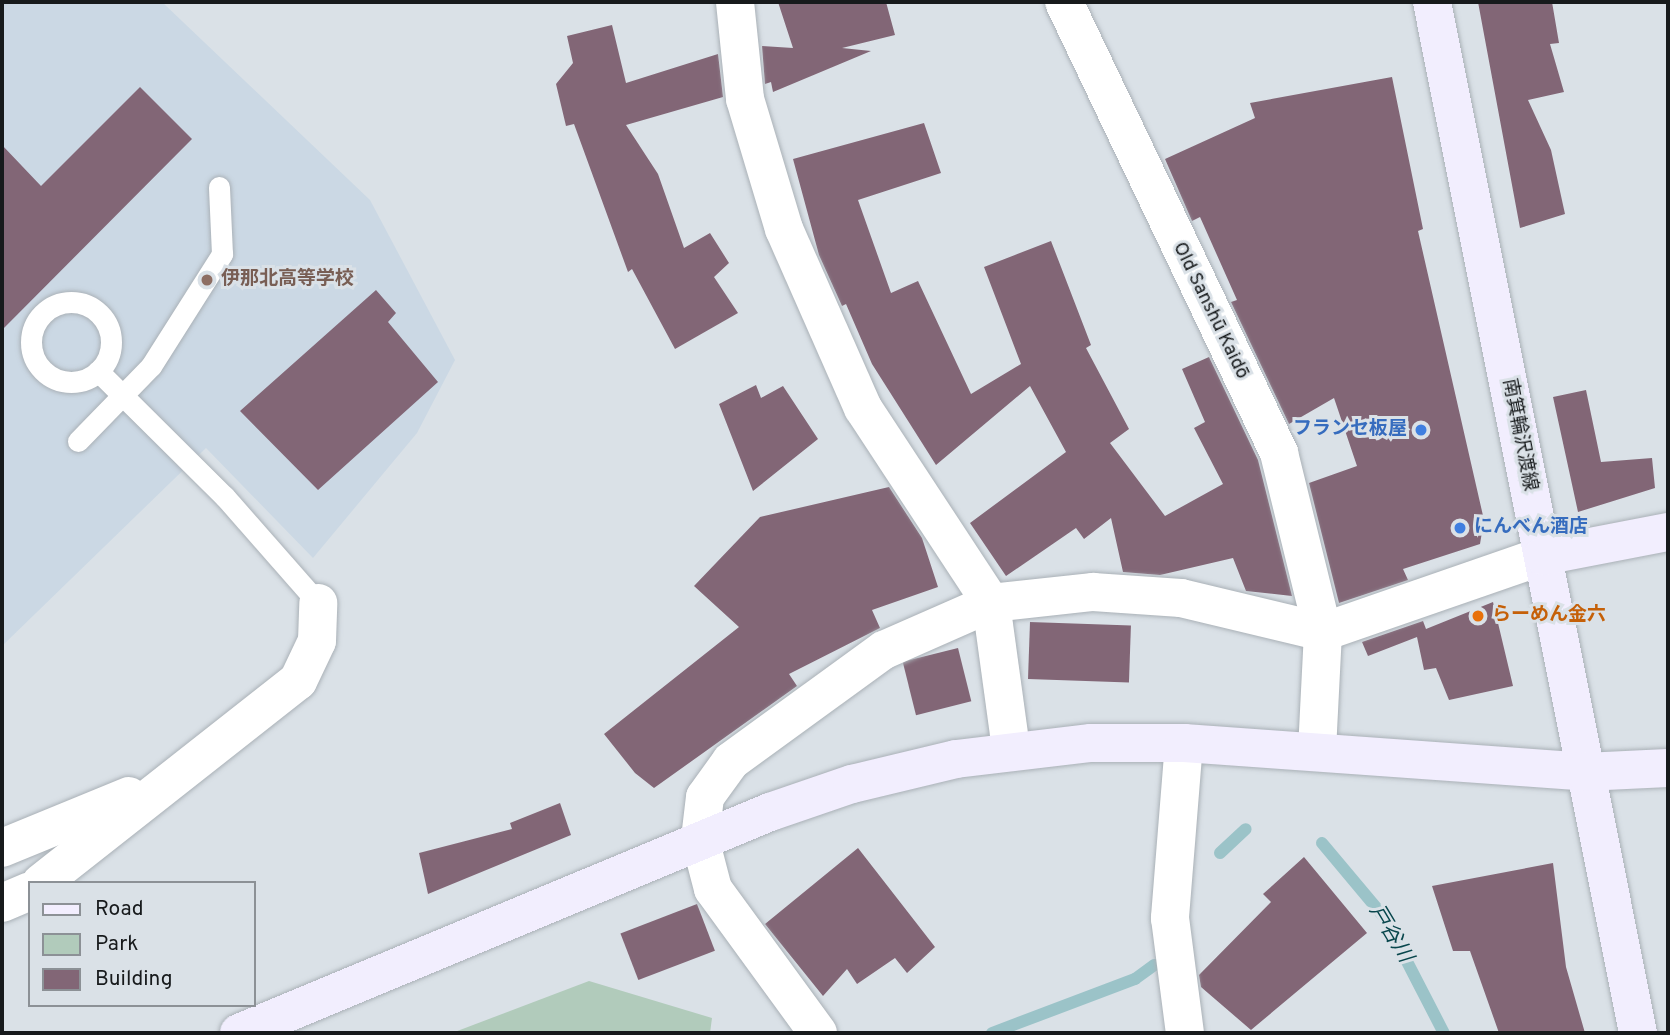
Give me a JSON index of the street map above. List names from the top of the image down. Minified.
{"streets":{"street":["Old Sanshū Kaidō","南箕輪沢渡線"]},"water":["戸谷川"],"places":["伊那北高等学校","フランセ板屋","にんべん酒店","らーめん金六"],"legend":["Road","Park","Building"]}
